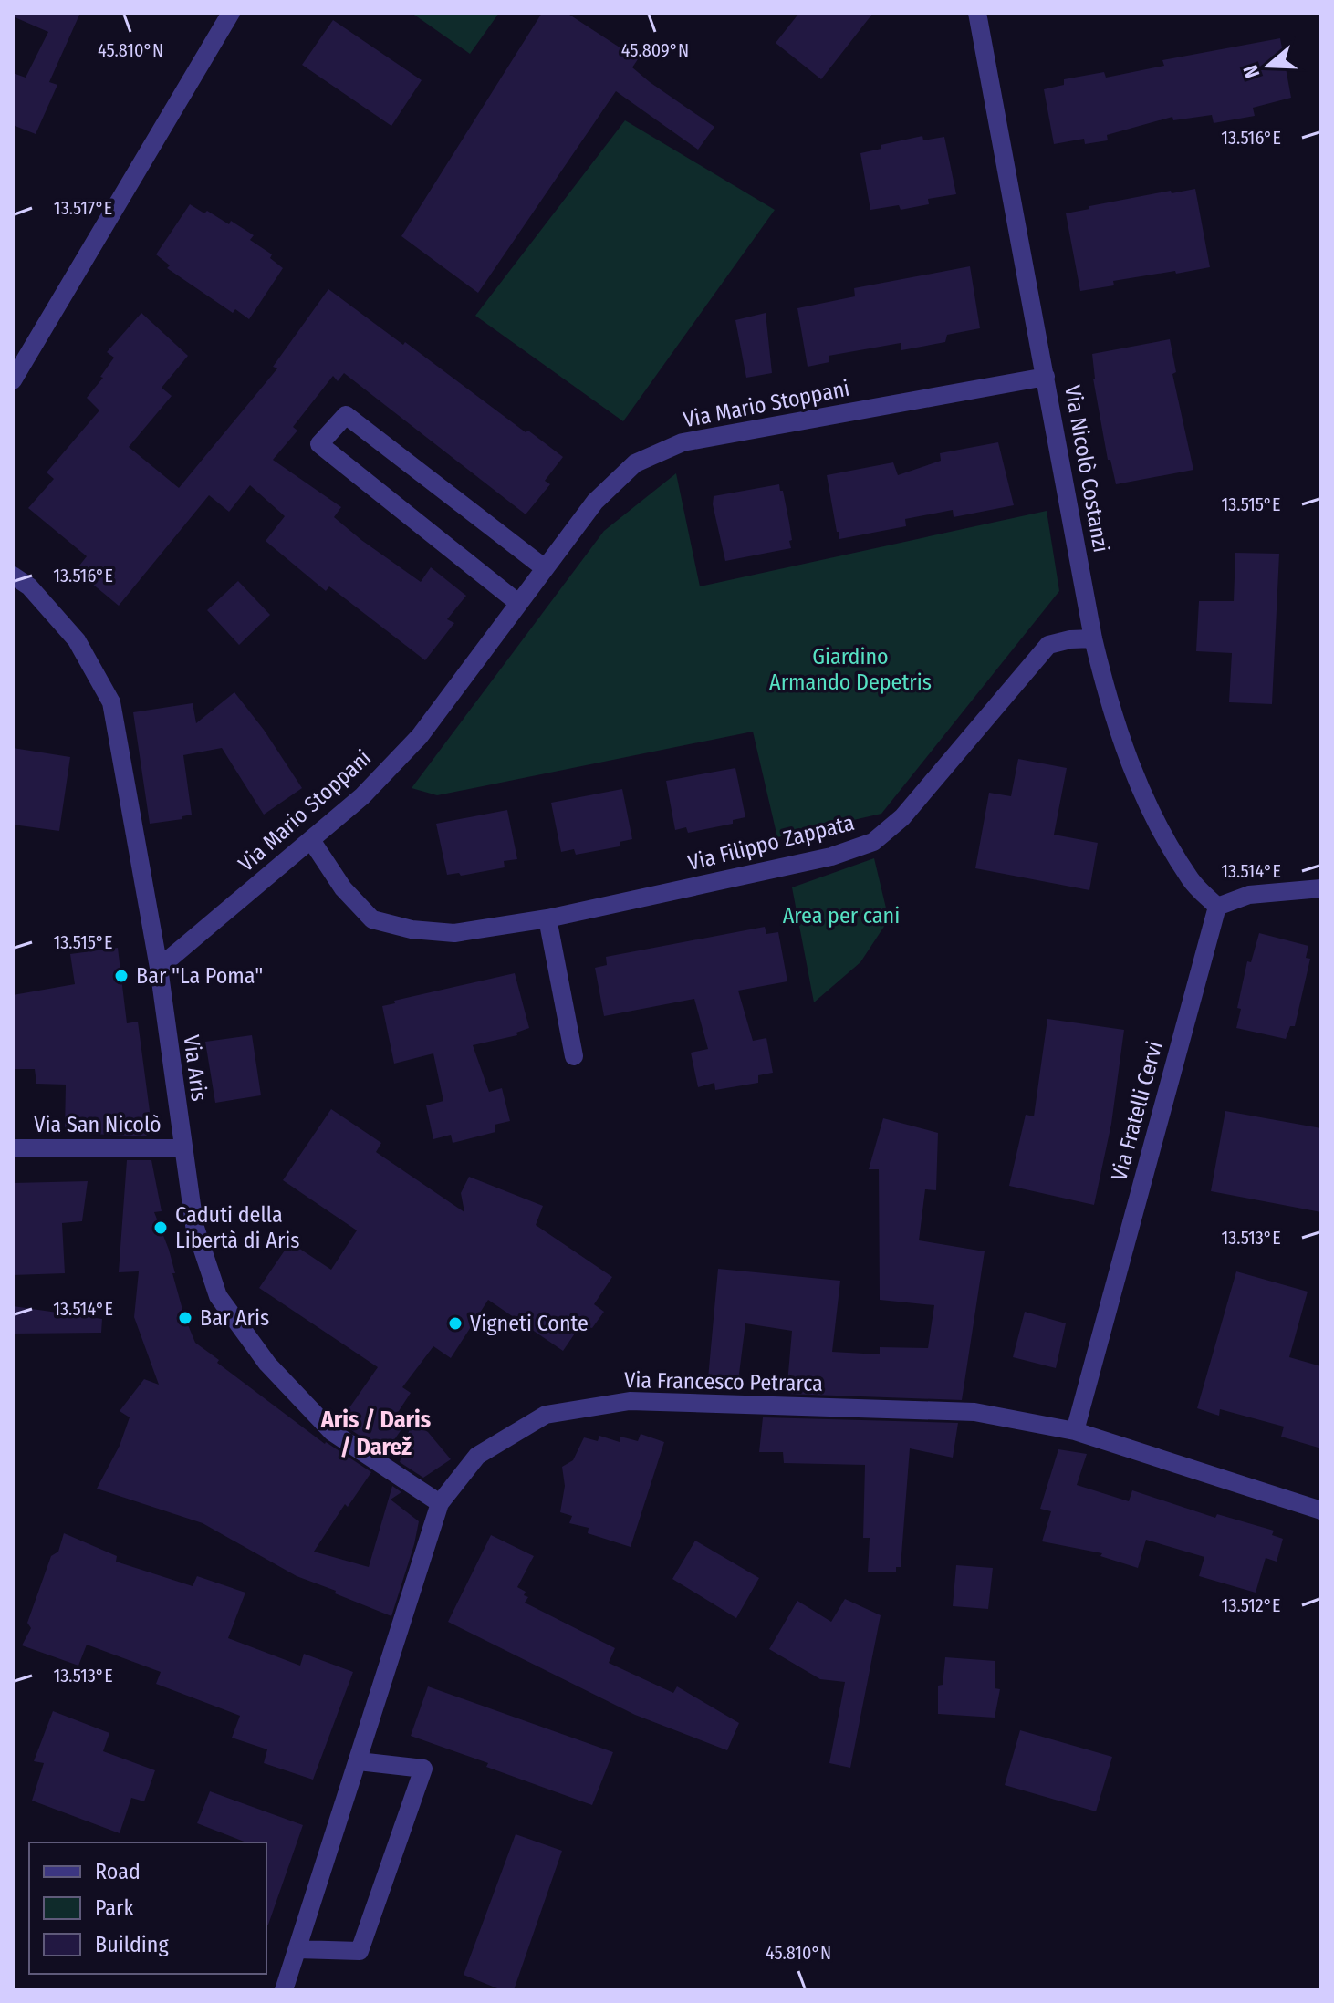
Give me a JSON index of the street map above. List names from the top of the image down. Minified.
{"streets":{"street":["Via Mario Stoppani","Via Nicolò Costanzi","Via Filippo Zappata","Via Aris","Via Fratelli Cervi","Via San Nicolò","Via Francesco Petrarca"]},"crossings":[["Via Mario Stoppani","Via Nicolò Costanzi"],["Via Mario Stoppani","Via Filippo Zappata"],["Via Mario Stoppani","Via Aris"],["Via Nicolò Costanzi","Via Filippo Zappata"],["Via Nicolò Costanzi","Via Fratelli Cervi"],["Via Aris","Via San Nicolò"],["Via Aris","Via Francesco Petrarca"],["Via Fratelli Cervi","Via Francesco Petrarca"]],"districts":["Aris / Daris / Darež"],"parks":["Giardino Armando Depetris","Area per cani"],"places":["Bar \"La Poma\"","Caduti della Libertà di Aris","Bar Aris","Vigneti Conte"],"legend":["Road","Park","Building"],"north":"left","coordinates":["45.810°N","45.809°N","13.516°E","13.517°E","13.515°E","13.514°E","13.513°E","13.512°E"]}
